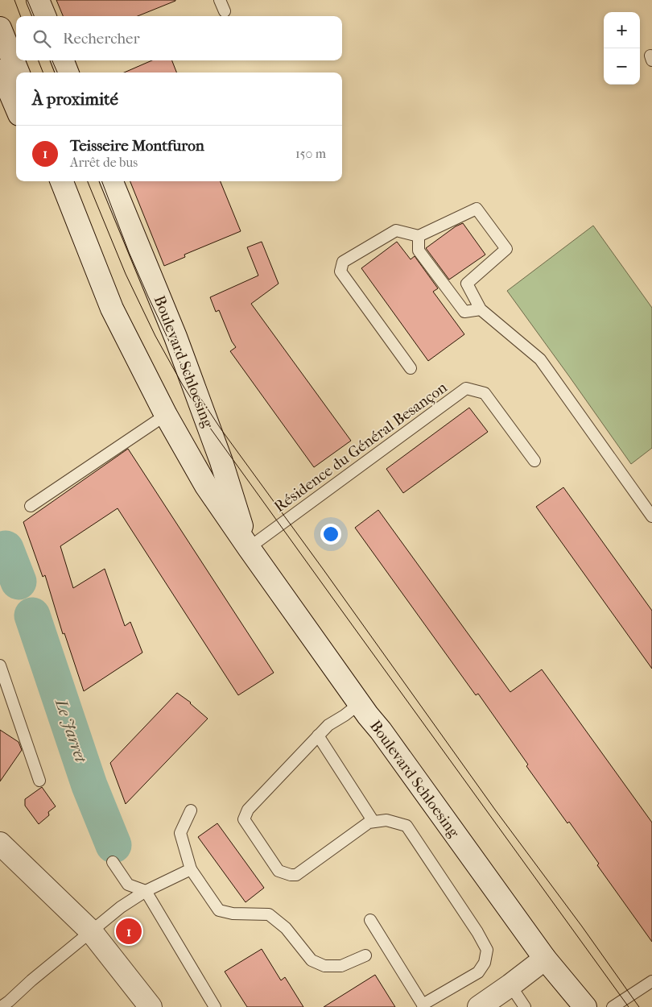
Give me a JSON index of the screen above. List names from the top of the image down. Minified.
{"streets":{"main road":["Boulevard Schloesing"],"lane":["Résidence du Général Besançon"]},"crossings":[["Boulevard Schloesing","Résidence du Général Besançon"]],"water":["Le Jarret"],"page":{"map_buttons":["+","−"],"search":"Rechercher","heading":"À proximité","list":[{"mark":"1","name":"Teisseire Montfuron","note":"Arrêt de bus","value":"150 m"}],"pins":"1"}}
